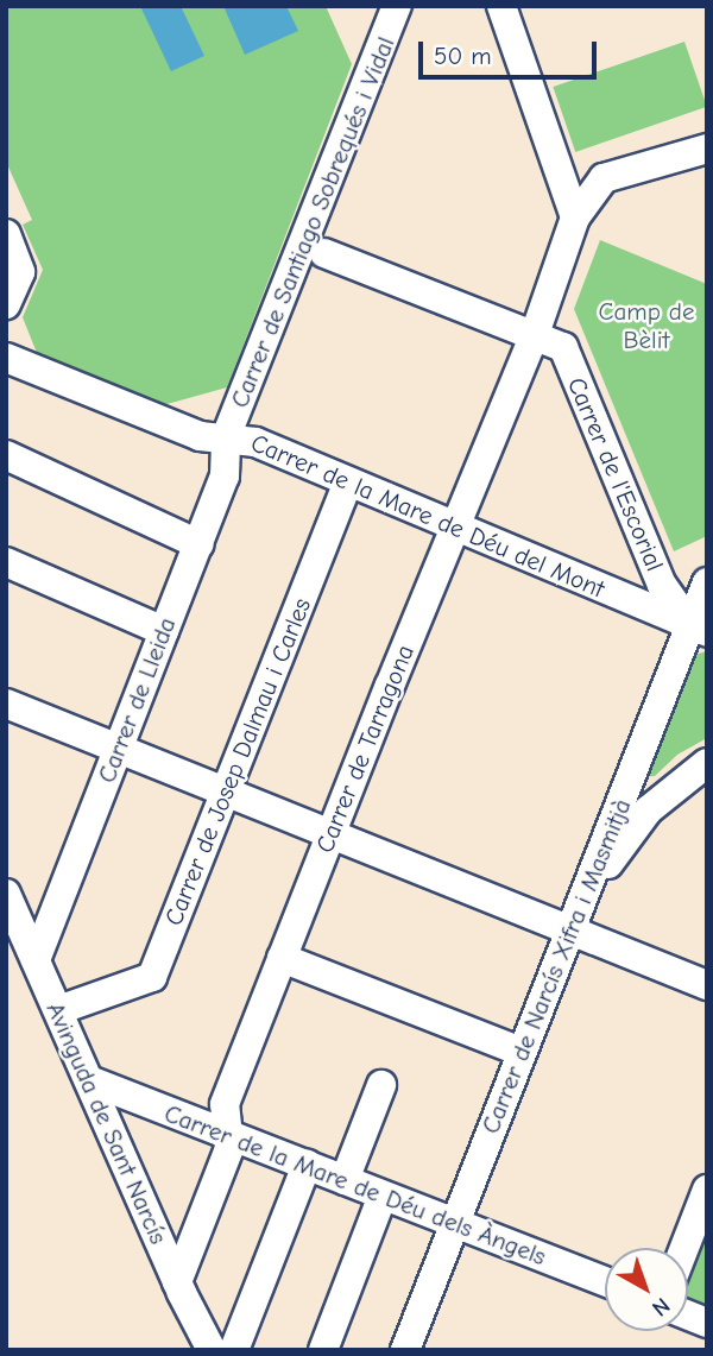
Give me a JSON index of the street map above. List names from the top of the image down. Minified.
{"streets":{"street":["Carrer de Santiago Sobrequés i Vidal","Carrer de l'Escorial","Carrer de la Mare de Déu del Mont","Carrer de Lleida","Carrer de Tarragona","Carrer de Josep Dalmau i Carles","Carrer de Narcís Xifra i Masmitjà","Avinguda de Sant Narcís","Carrer de la Mare de Déu dels Àngels"]},"crossings":[["Carrer de Santiago Sobrequés i Vidal","Carrer de la Mare de Déu del Mont"],["Carrer de Santiago Sobrequés i Vidal","Carrer de Lleida"],["Carrer de l'Escorial","Carrer de la Mare de Déu del Mont"],["Carrer de l'Escorial","Carrer de Tarragona"],["Carrer de l'Escorial","Carrer de Narcís Xifra i Masmitjà"],["Carrer de la Mare de Déu del Mont","Carrer de Lleida"],["Carrer de la Mare de Déu del Mont","Carrer de Tarragona"],["Carrer de la Mare de Déu del Mont","Carrer de Josep Dalmau i Carles"],["Carrer de la Mare de Déu del Mont","Carrer de Narcís Xifra i Masmitjà"],["Carrer de Lleida","Avinguda de Sant Narcís"],["Carrer de Tarragona","Avinguda de Sant Narcís"],["Carrer de Tarragona","Carrer de la Mare de Déu dels Àngels"],["Carrer de Josep Dalmau i Carles","Avinguda de Sant Narcís"],["Carrer de Narcís Xifra i Masmitjà","Carrer de la Mare de Déu dels Àngels"],["Avinguda de Sant Narcís","Carrer de la Mare de Déu dels Àngels"]],"parks":["Camp de Bèlit"],"scale_bar":"50 m","north":"bottom right"}
